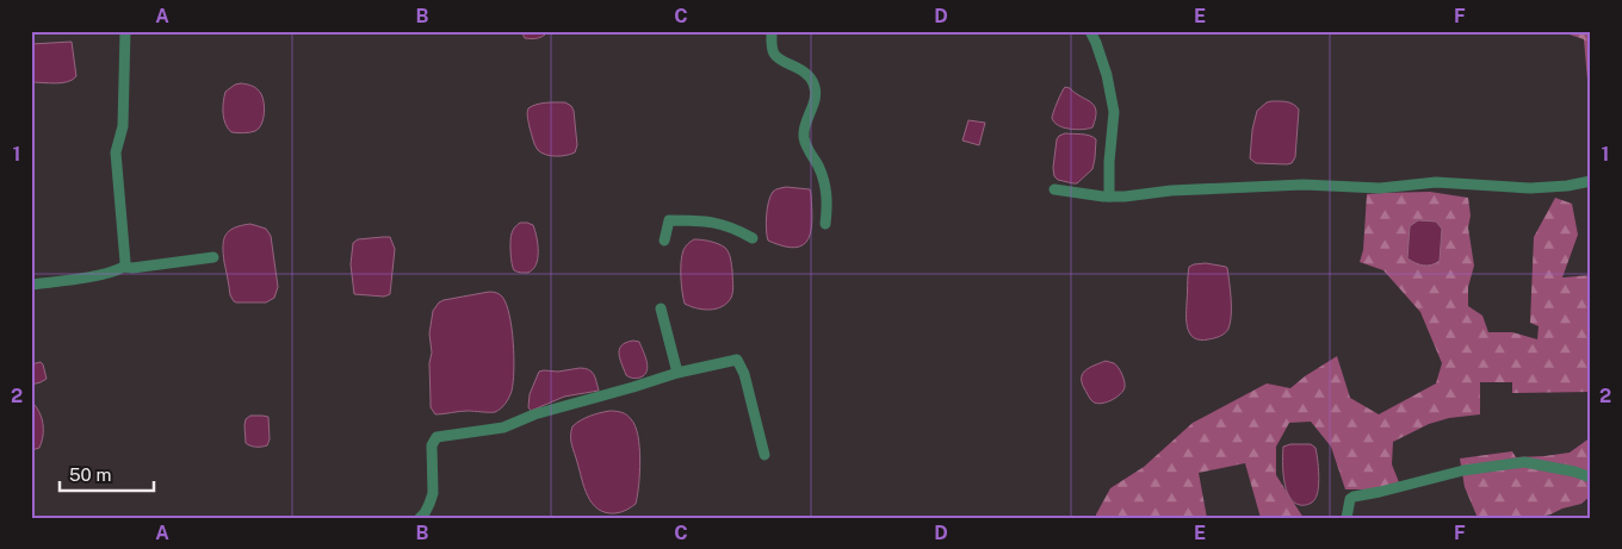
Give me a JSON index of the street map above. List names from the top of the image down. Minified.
{"scale_bar":"50 m","grid":{"columns":["A","B","C","D","E","F"],"rows":["1","2"]}}
